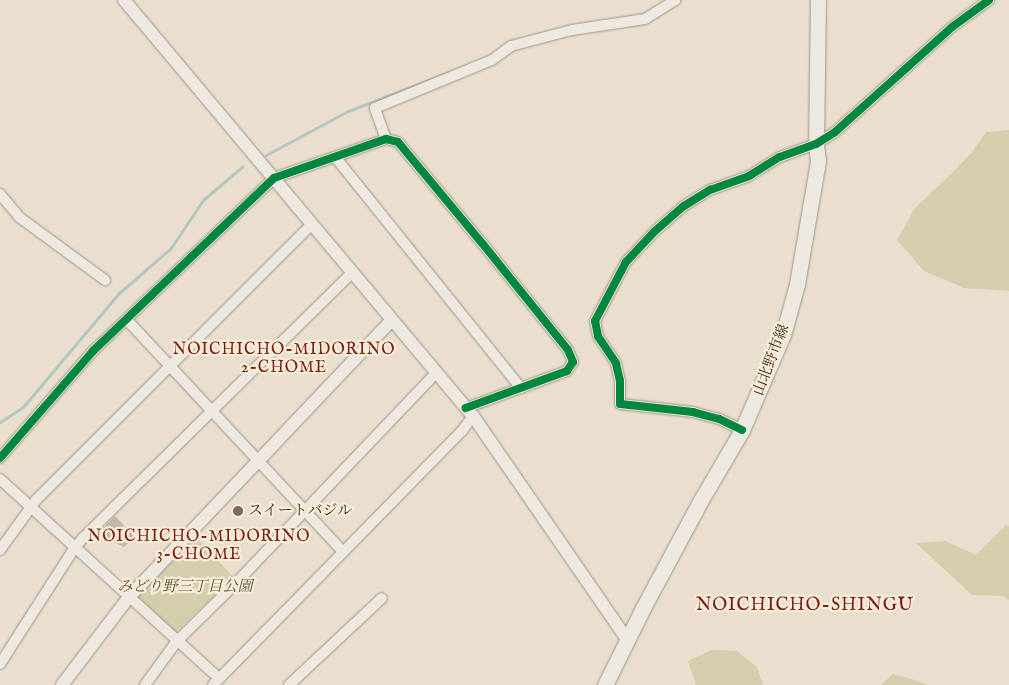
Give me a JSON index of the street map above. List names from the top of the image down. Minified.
{"streets":{"main road":["山北野市線"]},"districts":["NOICHICHO-MIDORINO 2-CHOME","NOICHICHO-MIDORINO 3-CHOME","NOICHICHO-SHINGU"],"parks":["みどり野三丁目公園"],"places":["スイートバジル"]}
